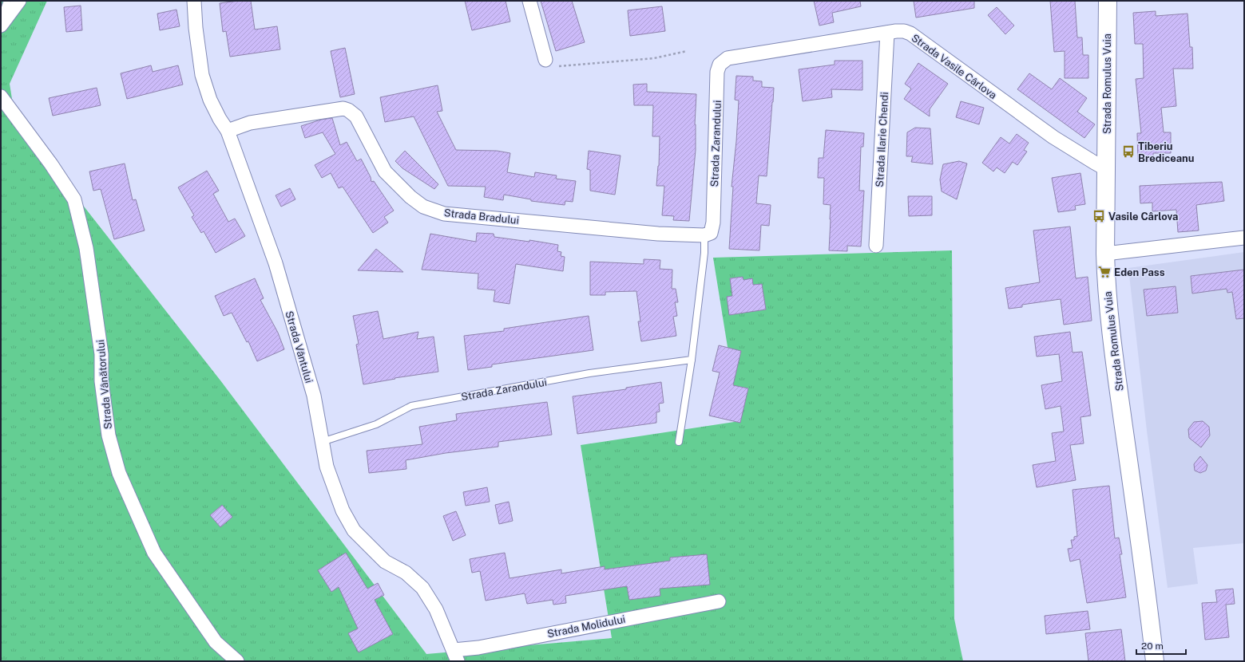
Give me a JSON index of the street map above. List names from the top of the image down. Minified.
{"streets":{"street":["Strada Vasile Cârlova","Strada Romulus Vuia","Strada Ilarie Chendi","Strada Zarandului","Strada Bradului","Strada Vântului","Strada Vânătorului","Strada Molidului"]},"crossings":[["Strada Vasile Cârlova","Strada Romulus Vuia"],["Strada Vasile Cârlova","Strada Ilarie Chendi"],["Strada Vasile Cârlova","Strada Zarandului"],["Strada Zarandului","Strada Bradului"],["Strada Zarandului","Strada Vântului"],["Strada Bradului","Strada Vântului"],["Strada Vântului","Strada Molidului"]],"places":{"bus stop":["Tiberiu Brediceanu","Vasile Cârlova"],"supermarket":["Eden Pass"]},"scale_bar":"20 m"}
